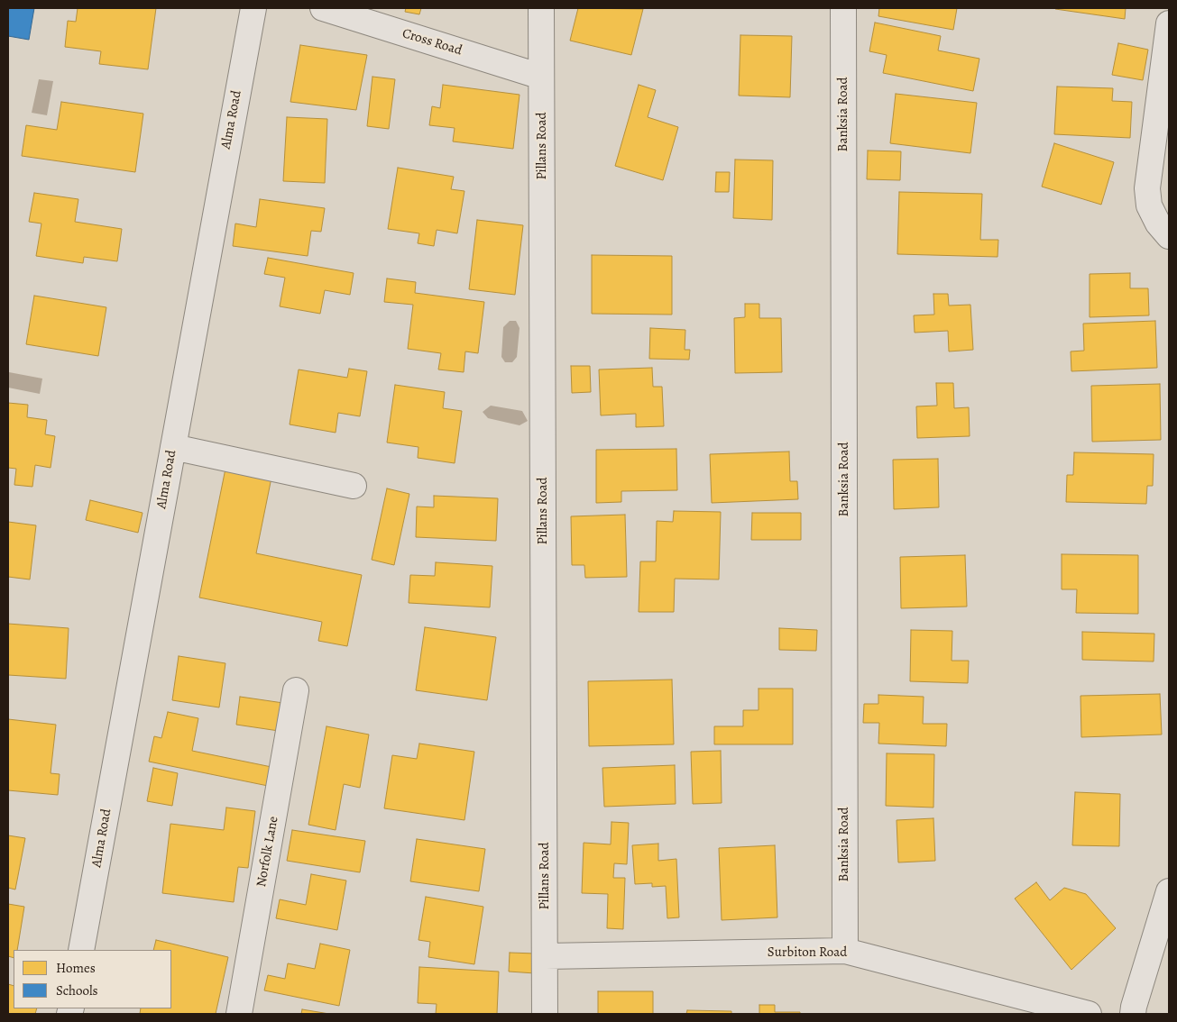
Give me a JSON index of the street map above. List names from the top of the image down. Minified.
{"streets":{"street":["Cross Road","Banksia Road","Alma Road","Pillans Road","Norfolk Lane","Surbiton Road"]},"crossings":[["Cross Road","Pillans Road"],["Banksia Road","Surbiton Road"],["Pillans Road","Surbiton Road"]],"legend":["Homes","Schools"]}
